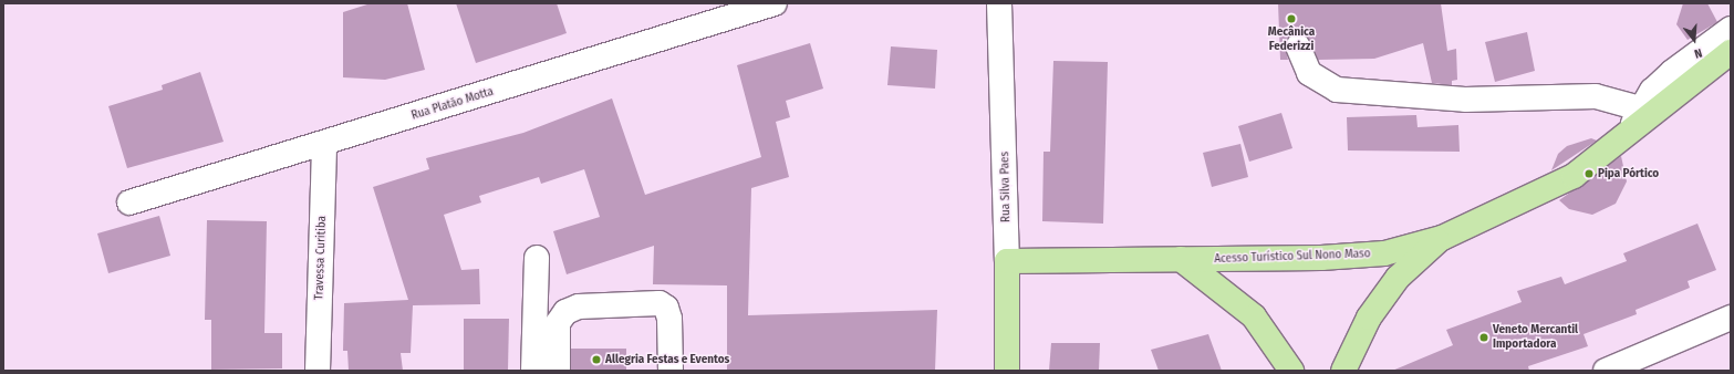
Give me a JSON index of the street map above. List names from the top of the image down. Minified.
{"streets":{"main road":["Rua Silva Paes","Acesso Turístico Sul Nono Maso"],"street":["Rua Platão Motta","Travessa Curitiba"]},"crossings":[["Rua Platão Motta","Travessa Curitiba"],["Rua Silva Paes","Acesso Turístico Sul Nono Maso"]],"places":["Mecânica Federizzi","Pipa Pórtico","Veneto Mercantil Importadora","Allegria Festas e Eventos"],"north":"bottom"}
